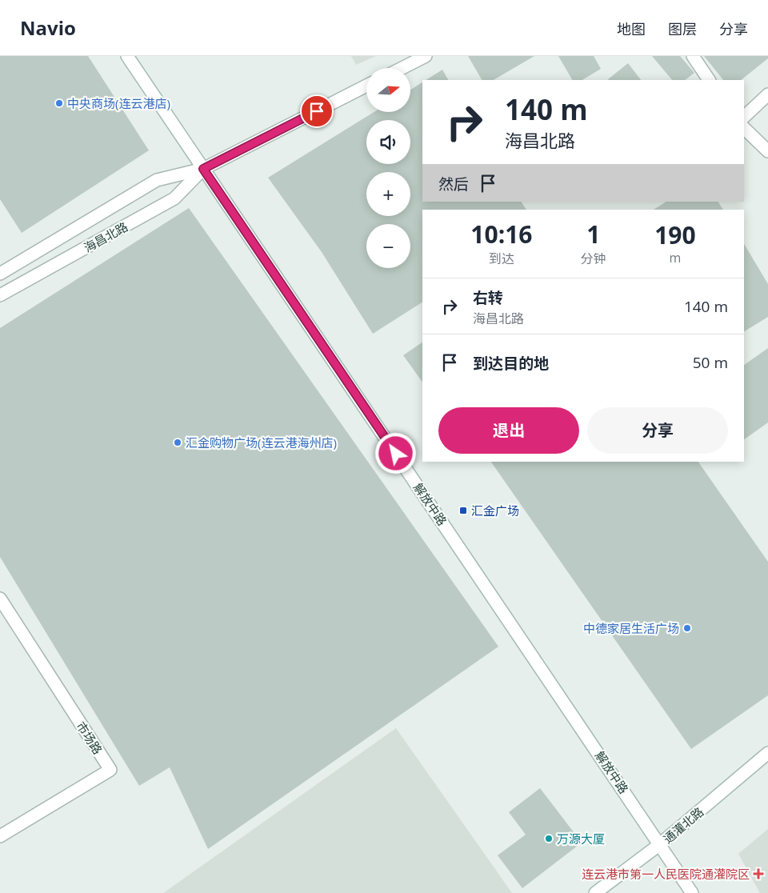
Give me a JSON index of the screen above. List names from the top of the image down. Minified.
{"streets":{"main road":["海昌北路","解放中路","市场路","通灌北路"]},"crossings":[["海昌北路","解放中路"],["解放中路","通灌北路"]],"places":{"other":["中央商场(连云港店)","汇金购物广场(连云港海州店)","中德家居生活广场","万源大厦"],"transit":["汇金广场"],"health":["连云港市第一人民医院通灌院区"]},"north":"right","page":{"header":"Navio","nav":["地图","图层","分享"],"map_buttons":["+","−"],"turn":["140 m","海昌北路"],"then":"然后","eta":["10:16","到达","1","分钟","190","m"],"list":[{"name":"右转","note":"海昌北路","value":"140 m"},{"name":"到达目的地","value":"50 m"}],"buttons":["退出","分享"]}}
